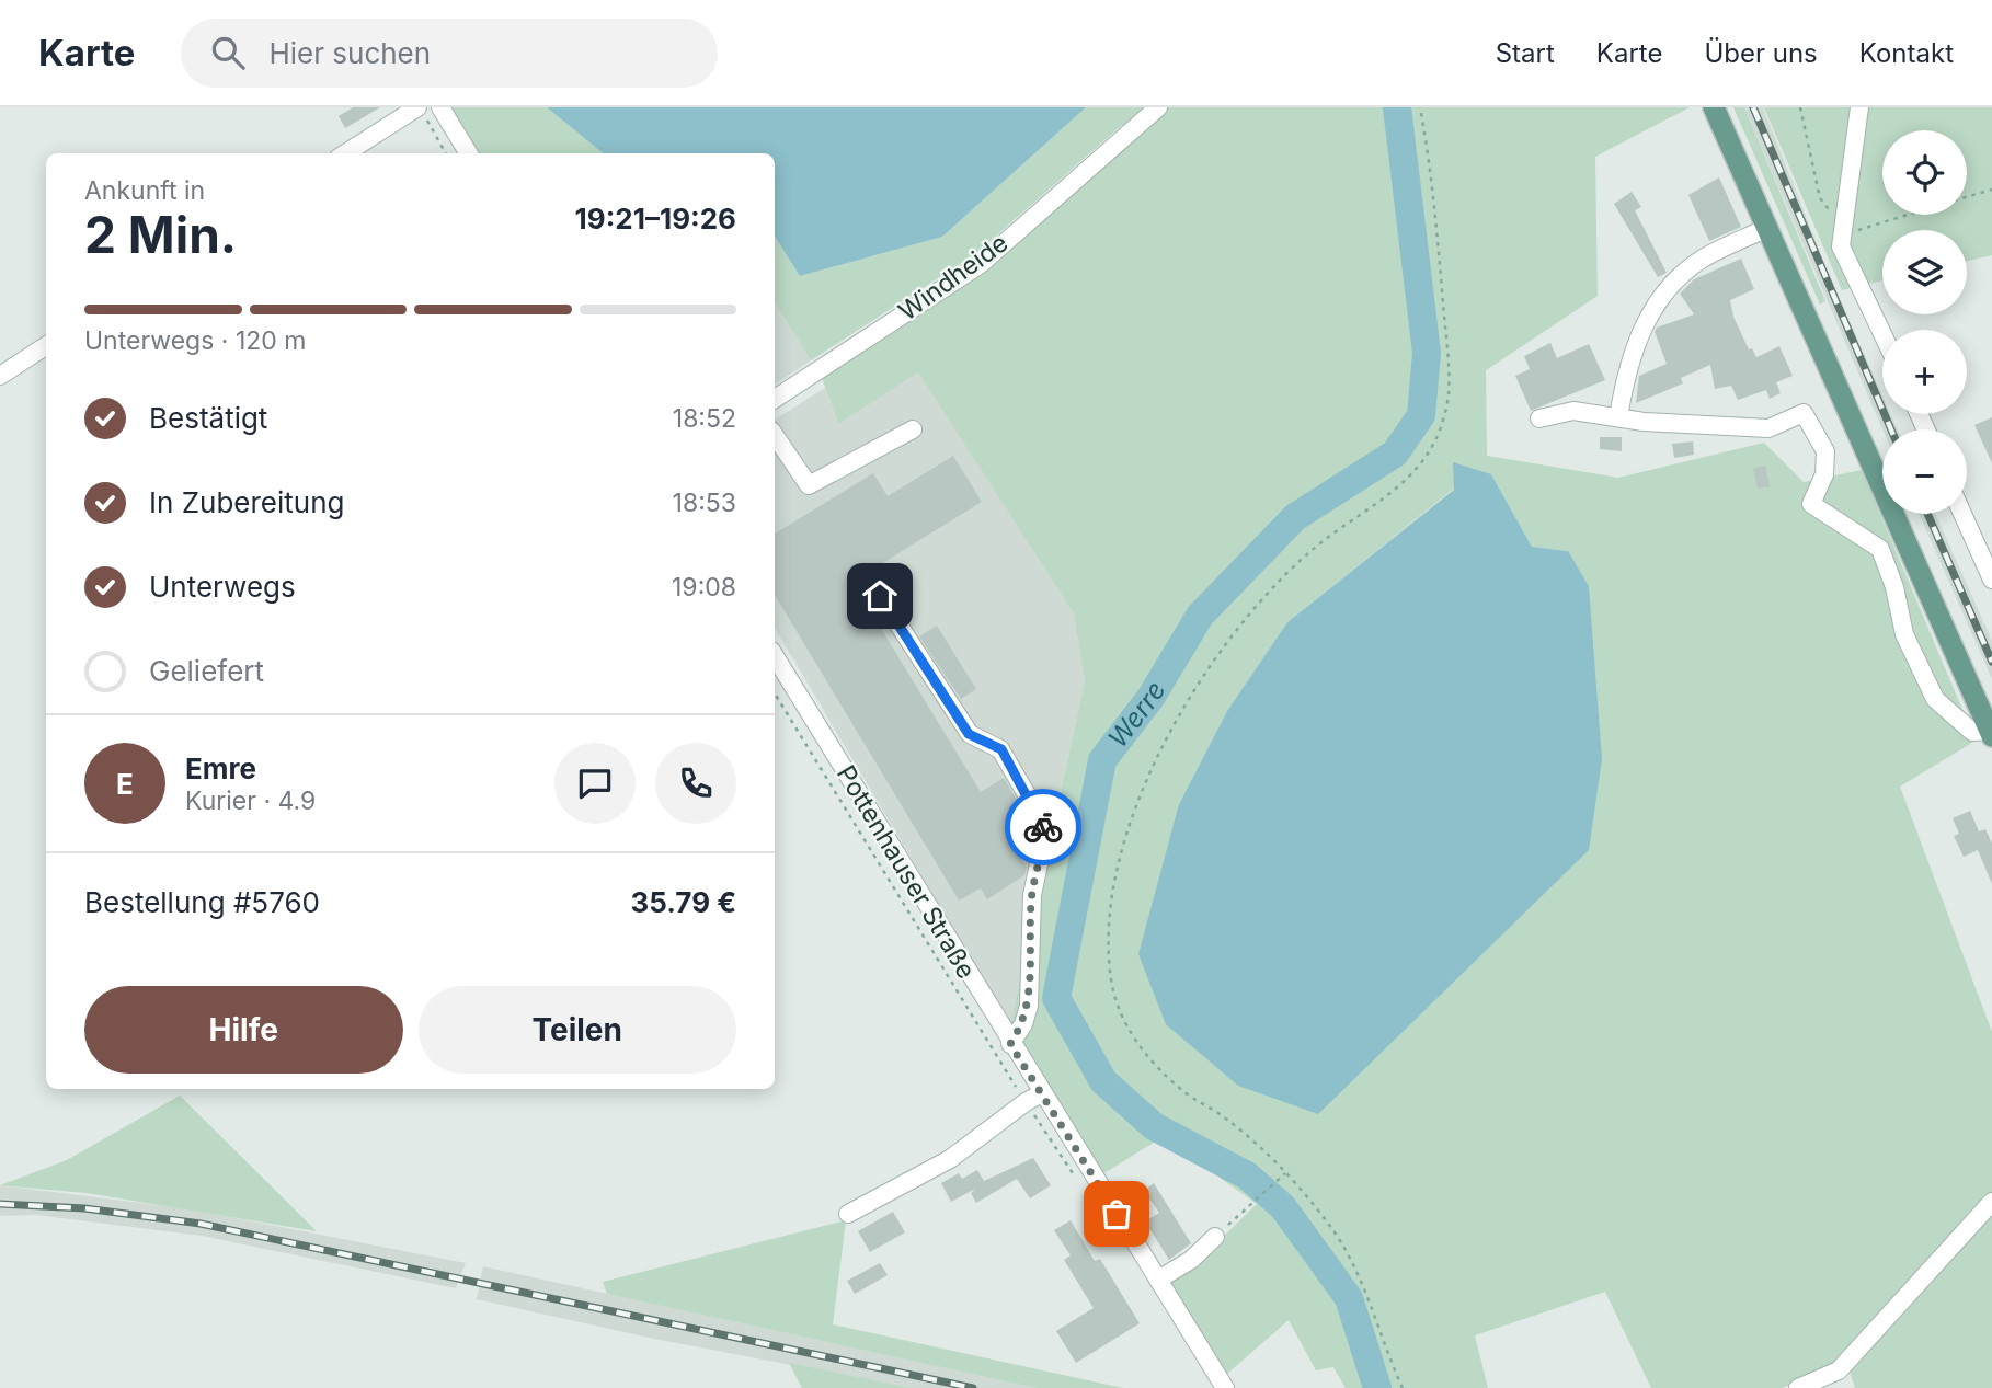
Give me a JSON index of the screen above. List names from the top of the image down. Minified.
{"streets":{"street":["Windheide","Pottenhauser Straße"]},"water":["Werre"],"page":{"header":"Karte","search":"Hier suchen","nav":["Start","Karte","Über uns","Kontakt"],"map_buttons":["+","−"],"heading":["2 Min.","Ankunft in","19:21–19:26"],"panel":["Emre","Kurier · 4.9","Bestellung #5760","35.79 €"],"bar":"Unterwegs · 120 m","list":[["Bestätigt","18:52"],["In Zubereitung","18:53"],["Unterwegs","19:08"],"Geliefert"],"round":"E","buttons":["Hilfe","Teilen"]}}
